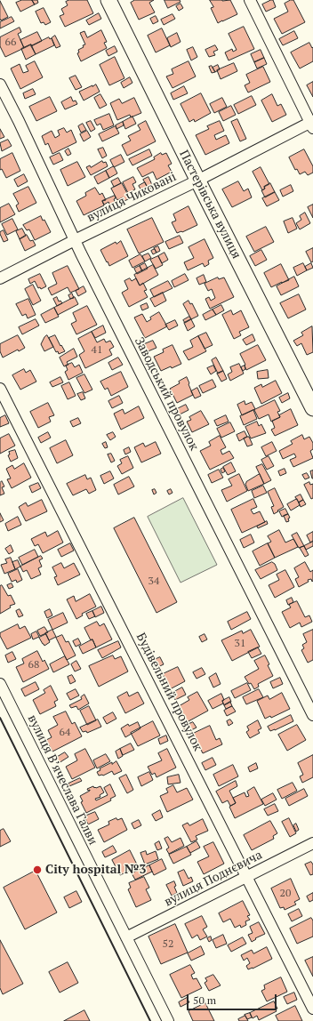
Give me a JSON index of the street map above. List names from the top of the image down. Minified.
{"streets":{"main road":["Пастерівська вулиця"],"street":["вулиця Чиковані","Заводський провулок","Будівельний провулок","вулиця Вʼячеслава Галви","вулиця Поднєвича"]},"crossings":[["вулиця Чиковані","Пастерівська вулиця"],["вулиця Чиковані","Заводський провулок"],["Будівельний провулок","вулиця Поднєвича"],["вулиця Вʼячеслава Галви","вулиця Поднєвича"]],"places":["City hospital №3"],"house_numbers":["66","41","34","31","68","64","20","52"],"scale_bar":"50 m"}
